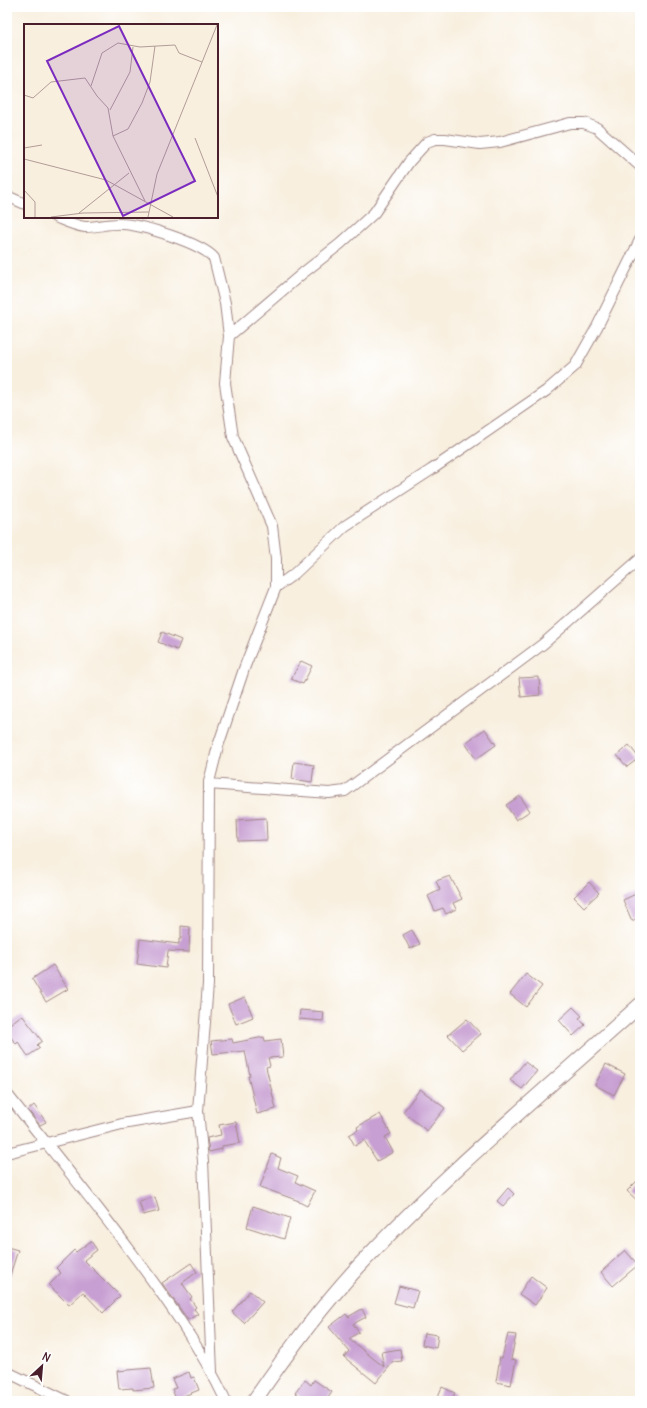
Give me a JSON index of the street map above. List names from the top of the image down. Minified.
{"north":"top right"}
